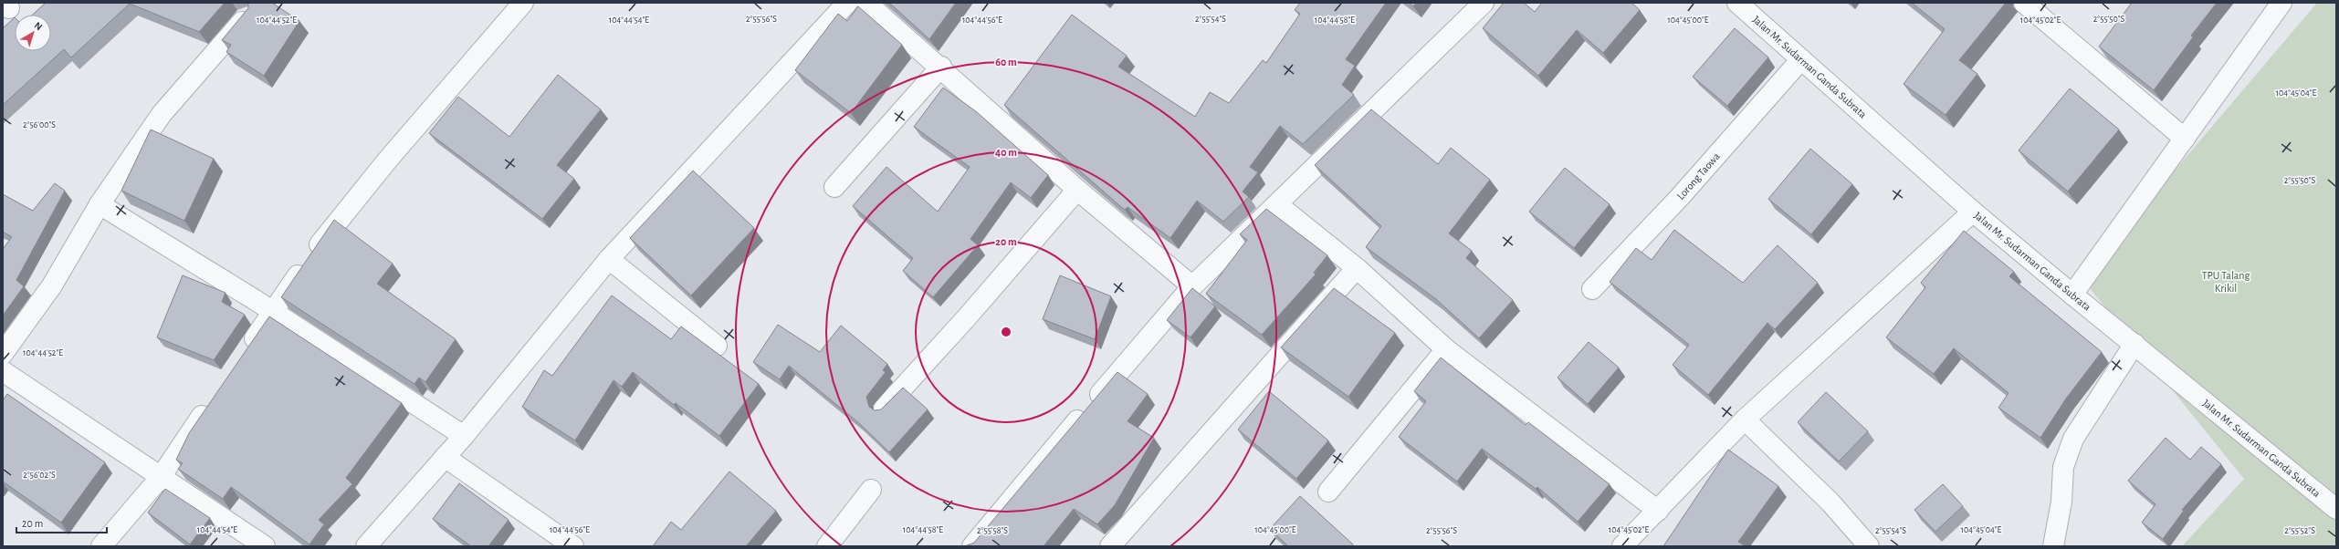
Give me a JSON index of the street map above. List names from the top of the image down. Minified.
{"streets":{"street":["Jalan Mr. Sudarman Ganda Subrata","Lorong Taowa"]},"crossings":[["Jalan Mr. Sudarman Ganda Subrata","Lorong Taowa"]],"parks":["TPU Talang Krikil"],"scale_bar":"20 m","north":"top right","coordinates":["2°55'56\"S","2°55'54\"S","2°55'50\"S","104°44'54\"E","104°45'02\"E","104°44'52\"E","104°44'56\"E","104°44'58\"E","104°45'00\"E","104°45'04\"E","2°56'00\"S","2°56'02\"S","2°55'52\"S","2°55'58\"S"],"rings":["60 m","40 m","20 m"]}
